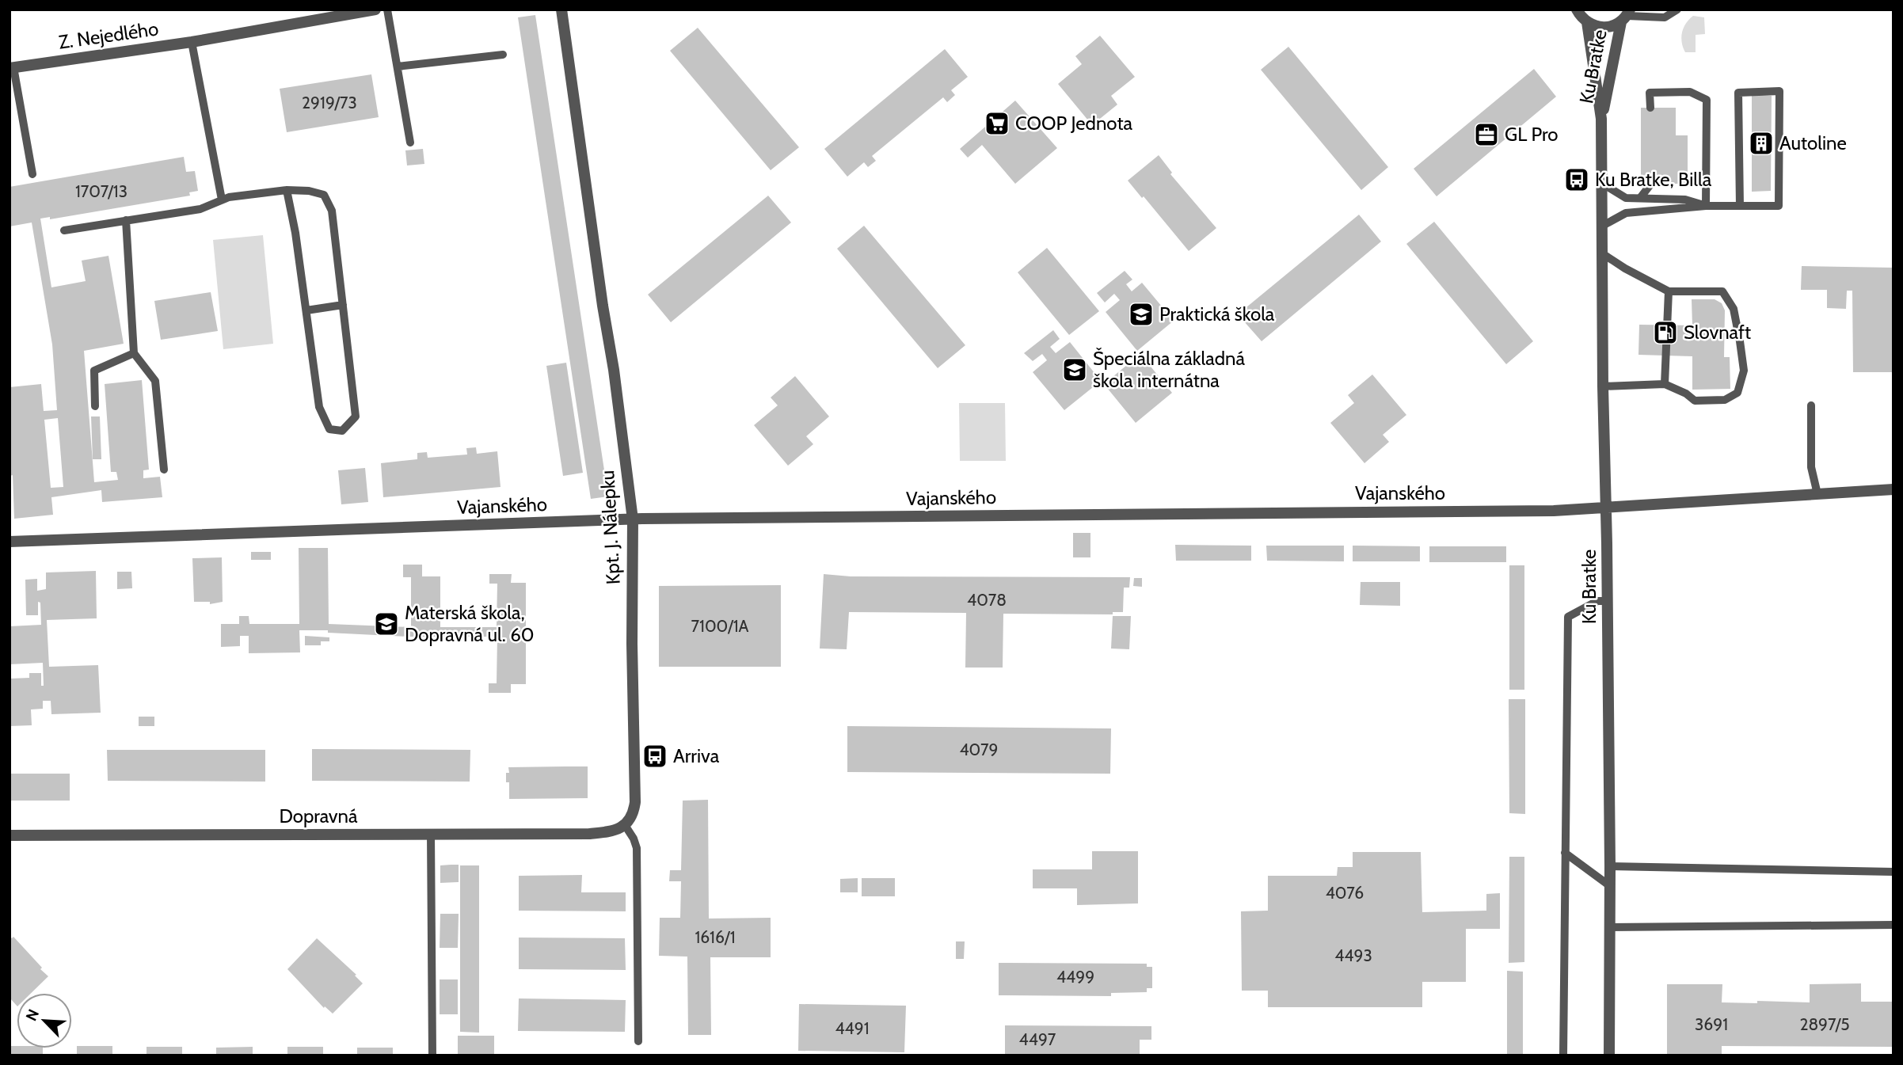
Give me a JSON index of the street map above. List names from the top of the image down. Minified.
{"streets":{"street":["Z. Nejedlého","Ku Bratke","Vajanského","Kpt. J. Nálepku","Dopravná"]},"crossings":[["Ku Bratke","Vajanského"],["Vajanského","Kpt. J. Nálepku"],["Kpt. J. Nálepku","Dopravná"]],"places":{"supermarket":["COOP Jednota"],"office":["GL Pro"],"building":["Autoline"],"bus stop":["Ku Bratke, Billa","Arriva"],"school or university":["Praktická škola","Špeciálna základná škola internátna","Materská škola, Dopravná ul. 60"],"fuel station":["Slovnaft"]},"house_numbers":["2919/73","1707/13","4078","7100/1A","4079","4076","1616/1","4493","4499","3691","2897/5","4491","4497"],"north":"top left"}
